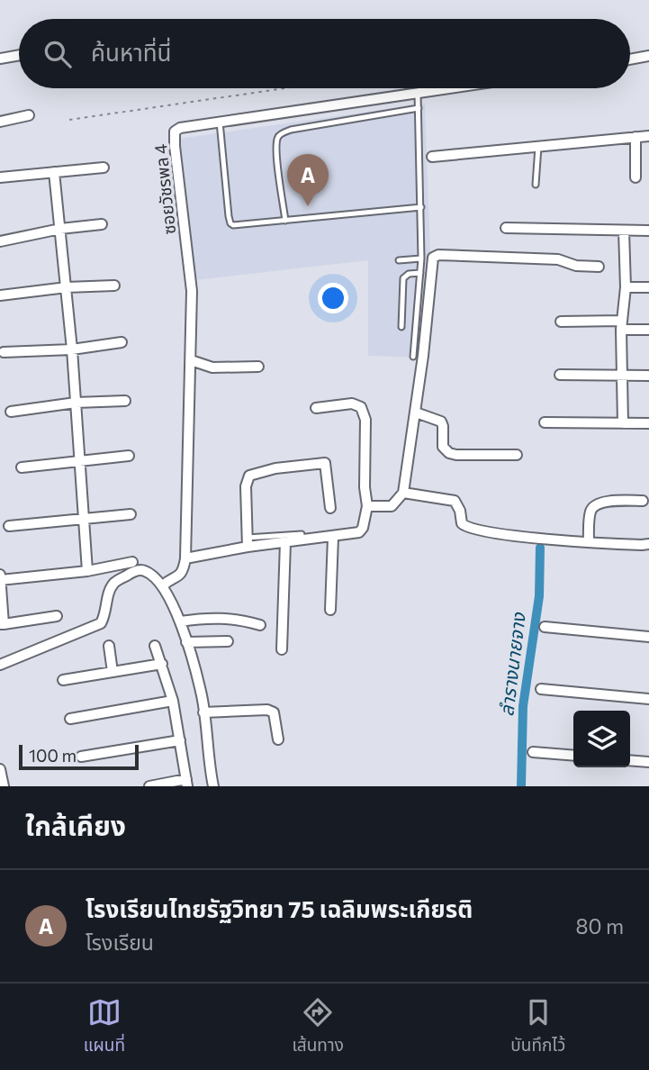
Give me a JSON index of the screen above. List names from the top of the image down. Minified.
{"streets":{"street":["ซอยวัชรพล 4"]},"water":["ลำรางนายจาง"],"scale_bar":"100 m","page":{"search":"ค้นหาที่นี่","pins":"A","scale":"100 m","heading":"ใกล้เคียง","list":[{"mark":"A","name":"โรงเรียนไทยรัฐวิทยา 75 เฉลิมพระเกียรติ","note":"โรงเรียน","value":"80 m"}],"nav":["แผนที่","เส้นทาง","บันทึกไว้"]}}
